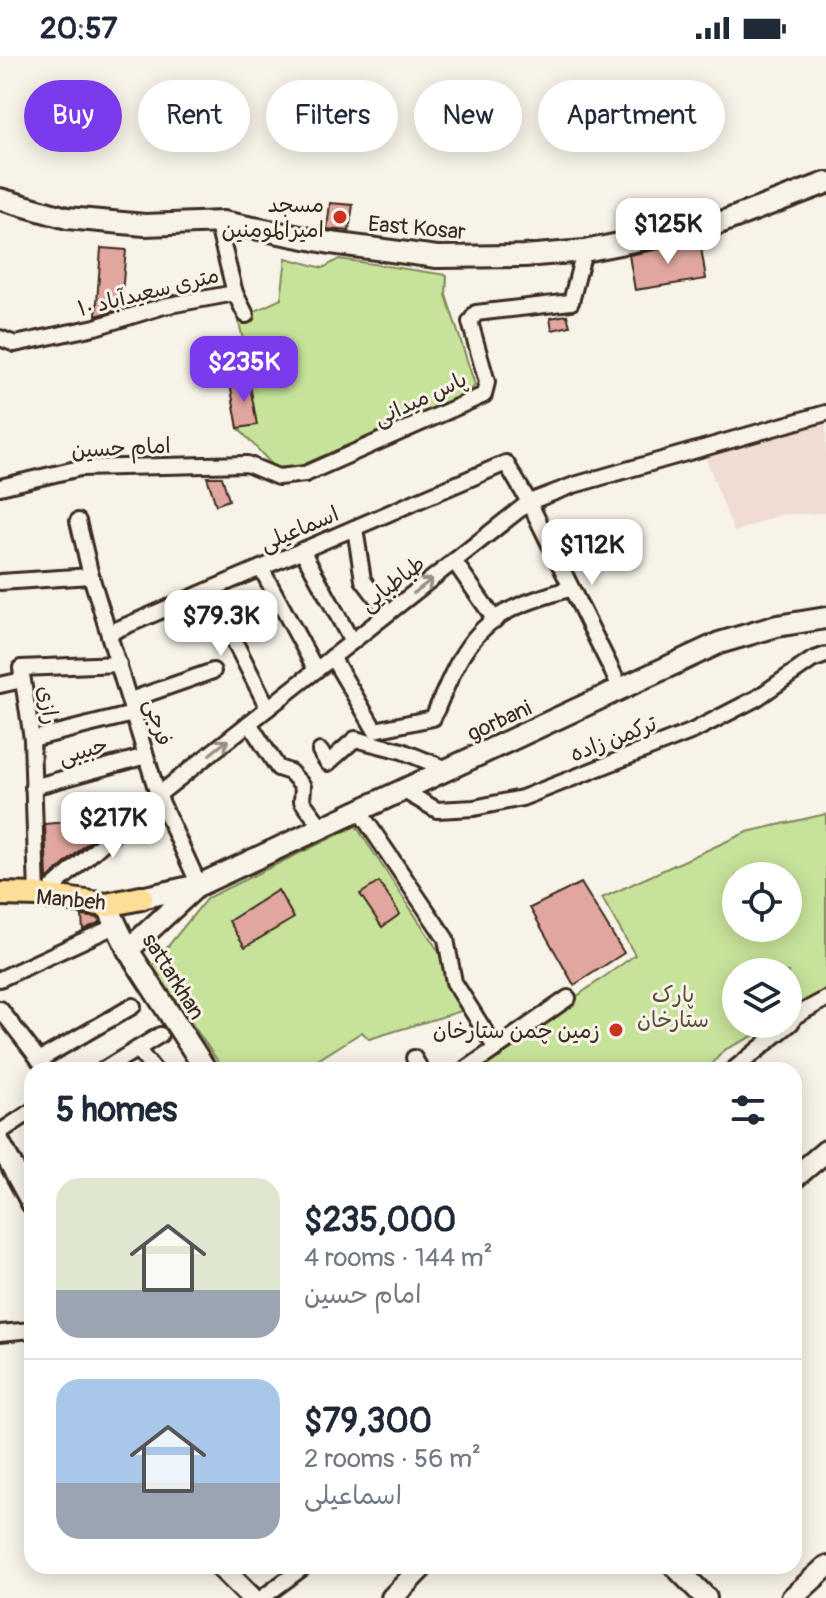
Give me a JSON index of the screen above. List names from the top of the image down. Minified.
{"streets":{"main road":["East Kosar","gorbani","Manbeh","sattarkhan"],"street":["۱۰ متری سعیدآباد","پاس میدانی","امام حسین","اسماعیلی","طباطبایی","رازی","فرجی","ترکمن زاده","حبیبی"]},"crossings":[["East Kosar","۱۰ متری سعیدآباد"],["East Kosar","پاس میدانی"],["پاس میدانی","امام حسین"],["اسماعیلی","طباطبایی"],["اسماعیلی","فرجی"],["طباطبایی","رازی"],["طباطبایی","فرجی"],["طباطبایی","Manbeh"],["رازی","فرجی"],["رازی","حبیبی"],["رازی","Manbeh"],["gorbani","فرجی"],["gorbani","ترکمن زاده"],["فرجی","حبیبی"],["Manbeh","sattarkhan"]],"parks":["پارک ستارخان"],"places":["مسجد امیرالمومنین","زمین چمن ستارخان"],"page":{"status":"20:57","chip":["Buy","Rent","Filters","New","Apartment"],"price":["$125K","$235K","$112K","$79.3K","$217K"],"heading":"5 homes","list":[{"name":"$235,000","note":"4 rooms · 144 m² · امام حسین"},{"name":"$79,300","note":"2 rooms · 56 m² · اسماعیلی"}]}}
